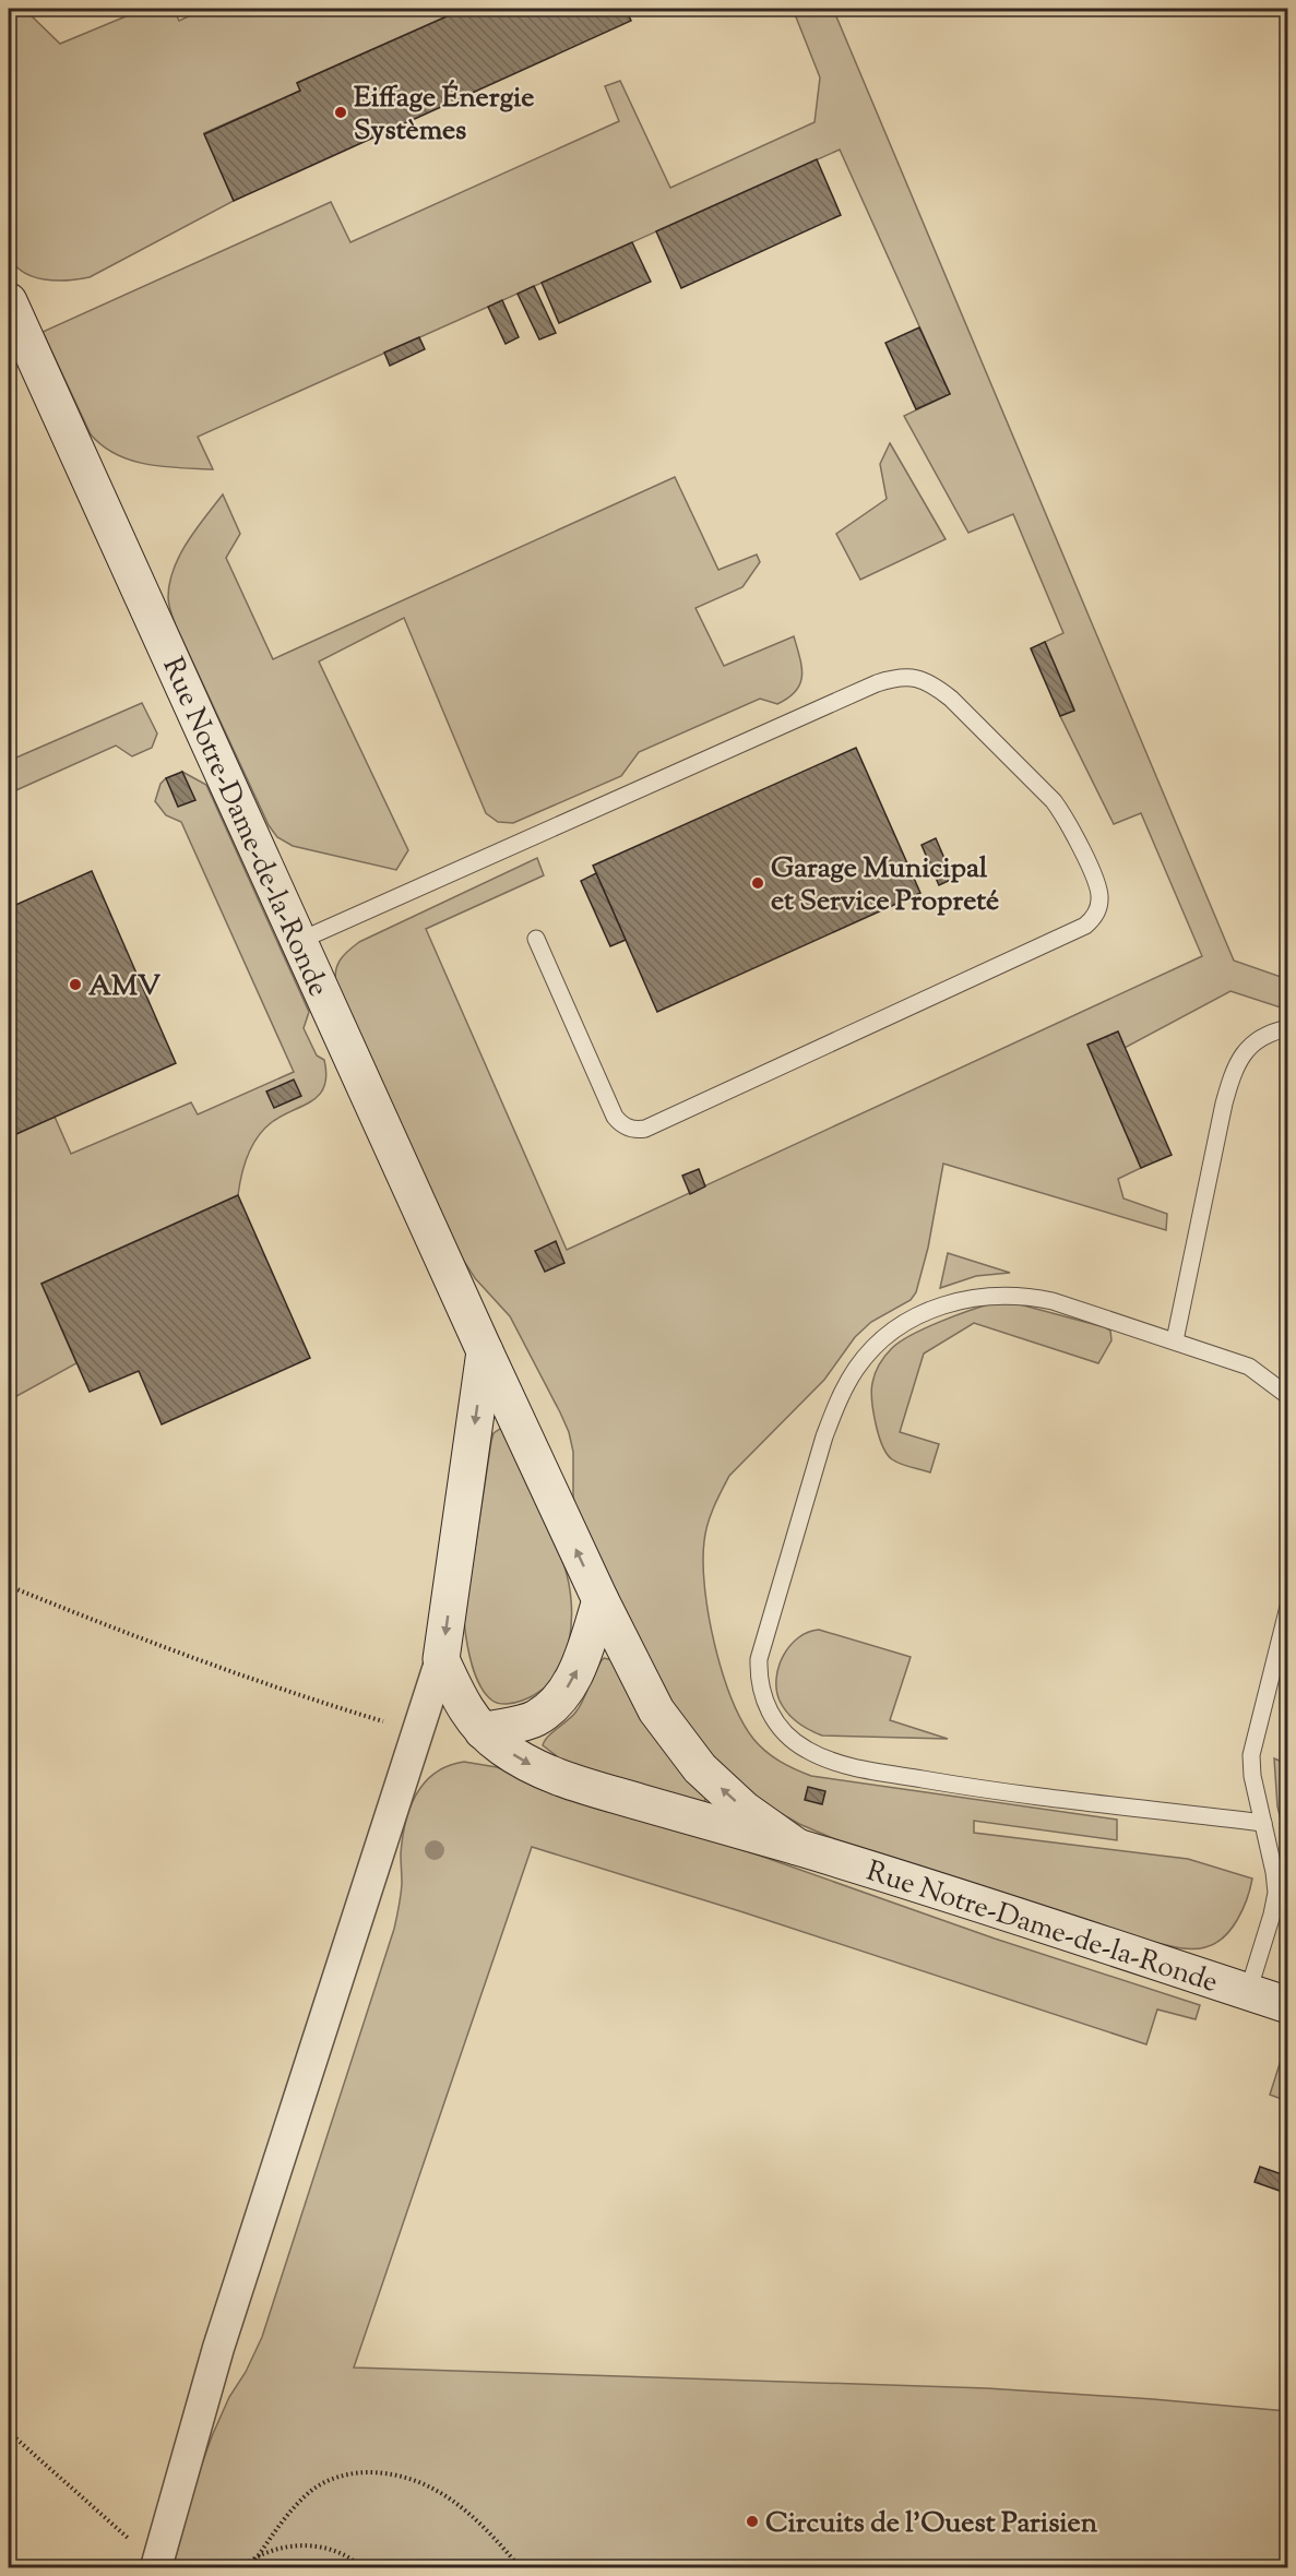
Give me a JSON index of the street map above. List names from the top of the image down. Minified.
{"streets":{"main road":["Rue Notre-Dame-de-la-Ronde"]},"places":["Eiffage Énergie Systèmes","Garage Municipal et Service Propreté","AMV","Circuits de l’Ouest Parisien"]}
